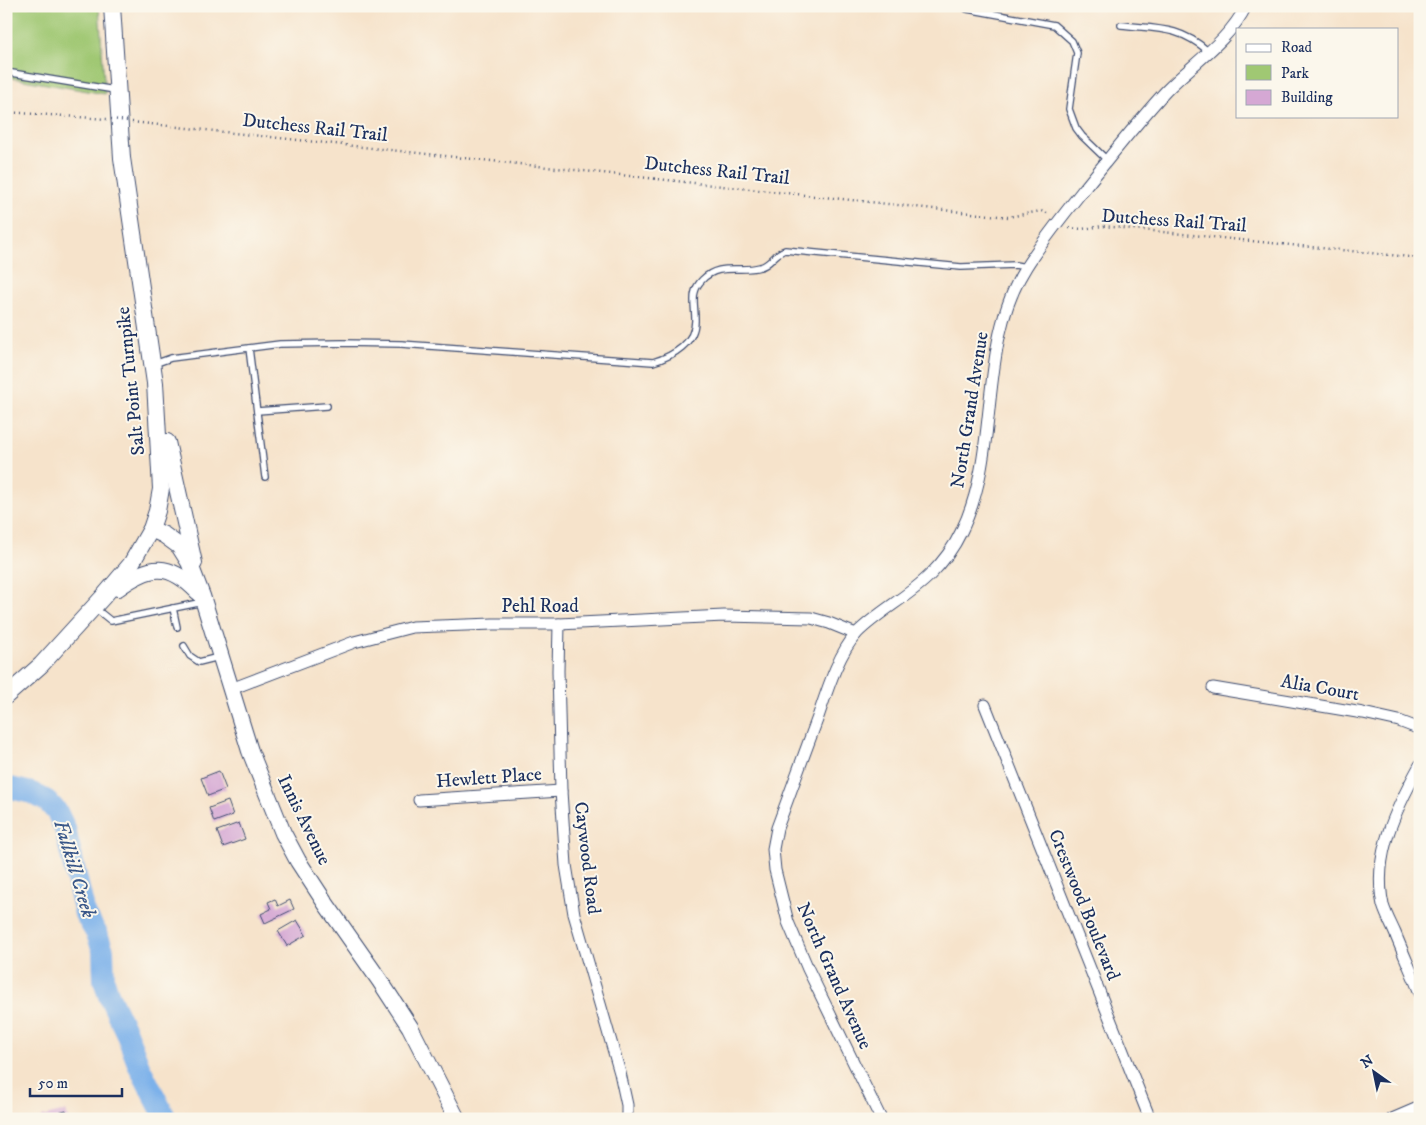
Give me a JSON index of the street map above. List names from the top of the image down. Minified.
{"streets":{"main road":["Salt Point Turnpike","Innis Avenue"],"street":["North Grand Avenue","Pehl Road","Alia Court","Hewlett Place","Caywood Road","Crestwood Boulevard"],"path":["Dutchess Rail Trail"]},"crossings":[["Dutchess Rail Trail","North Grand Avenue"],["Salt Point Turnpike","Innis Avenue"],["North Grand Avenue","Pehl Road"],["Pehl Road","Innis Avenue"],["Pehl Road","Caywood Road"],["Hewlett Place","Caywood Road"]],"water":["Fallkill Creek"],"legend":["Road","Park","Building"],"scale_bar":"50 m","north":"top left"}
